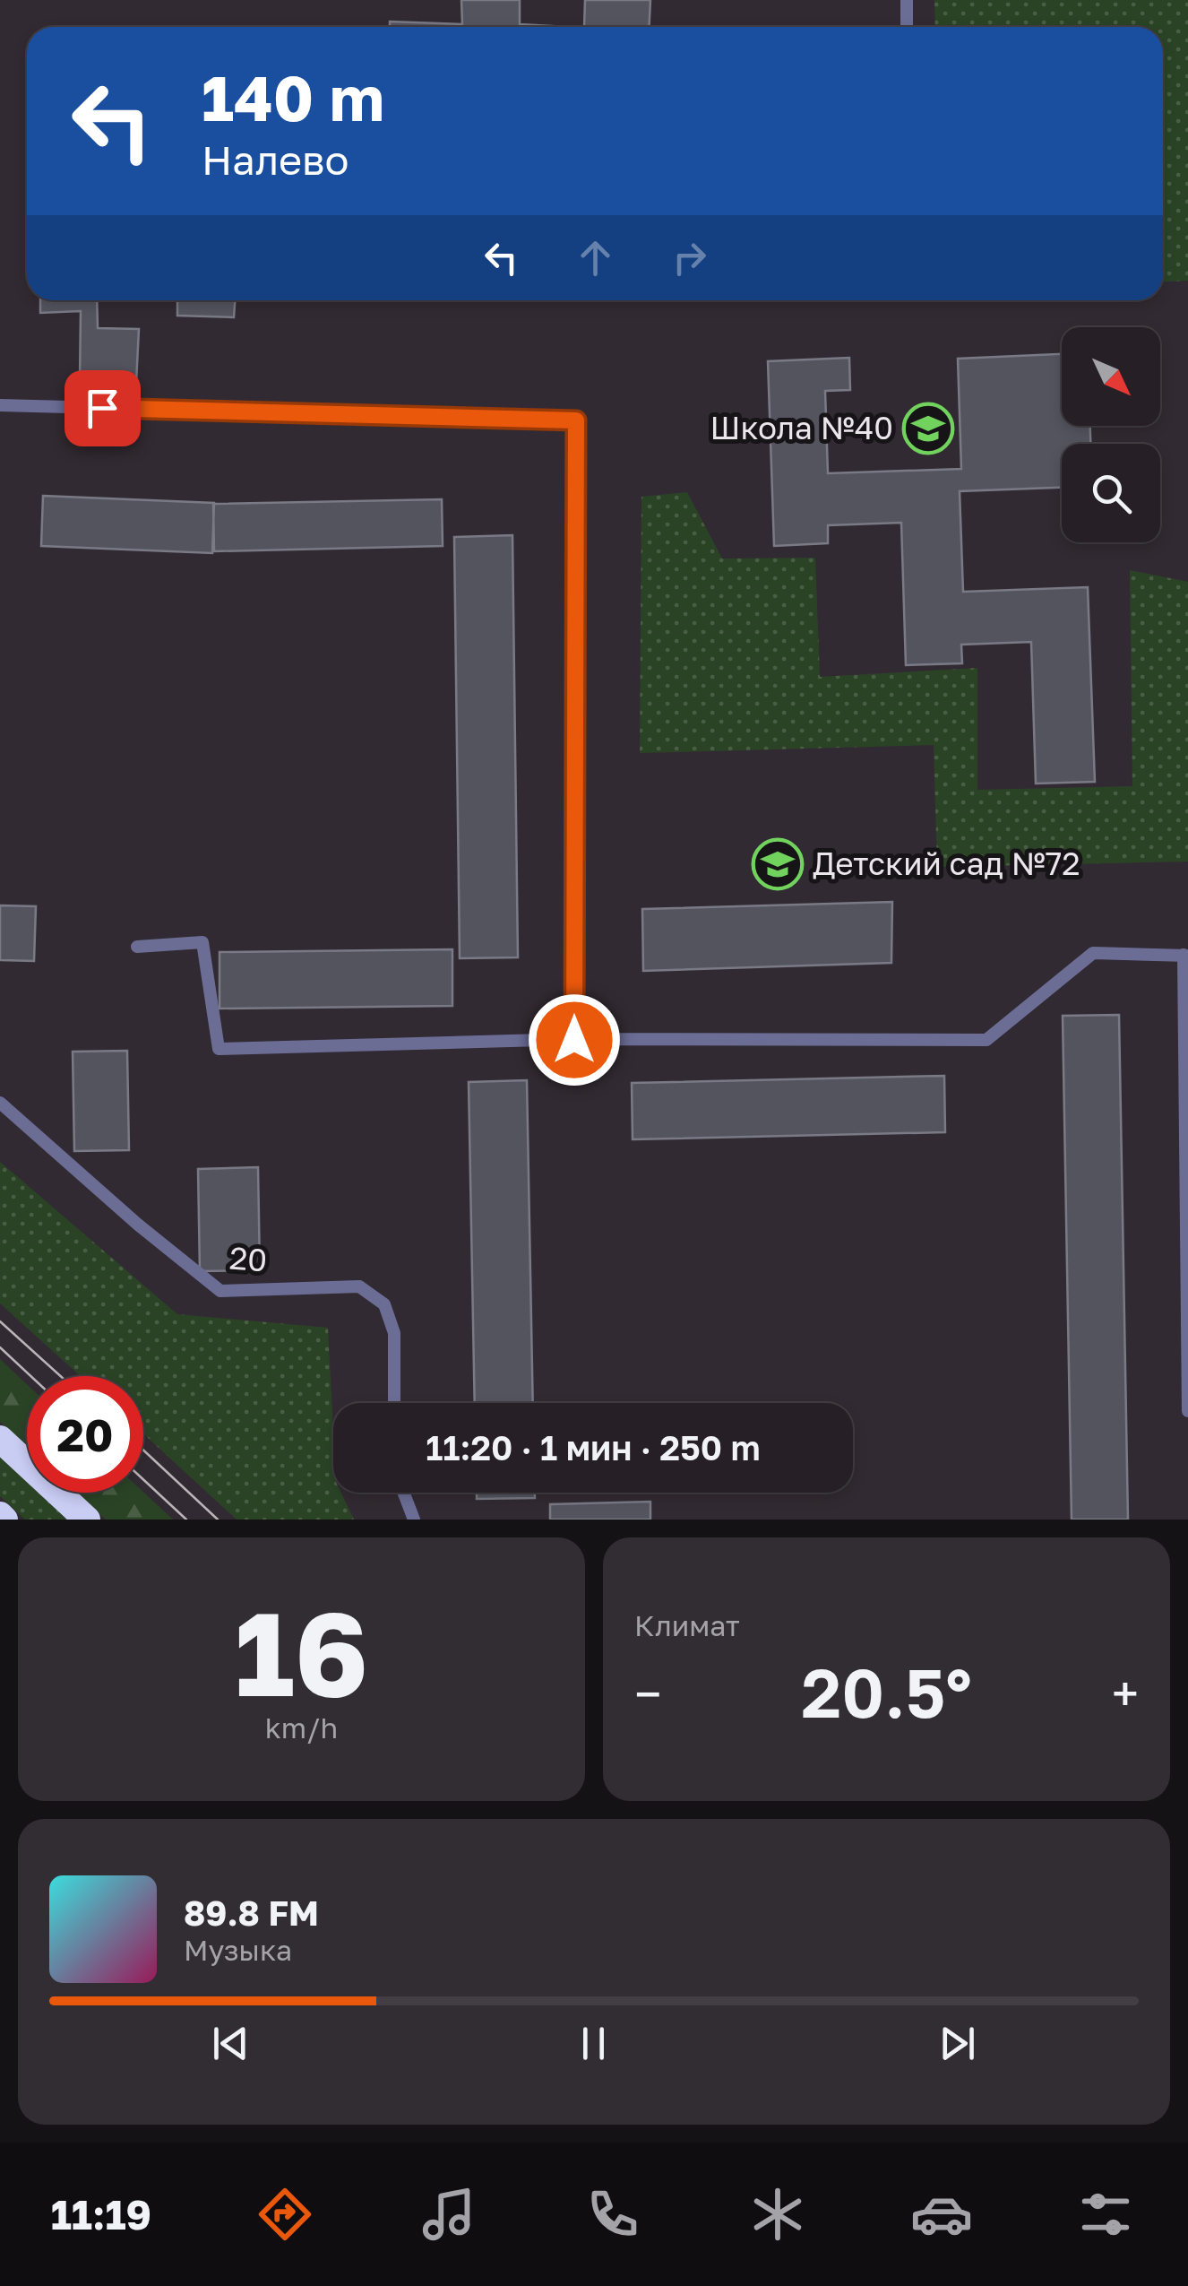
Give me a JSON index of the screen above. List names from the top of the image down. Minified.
{"streets":{"lane":["20"]},"places":{"school or university":["Школа №40","Детский сад №72"]},"north":"bottom right","page":{"turn":["140 m","Налево"],"limit":"20","trip":"11:20 · 1 мин · 250 m","tile":[["16","km/h"],"Климат"],"heat":["−","20.5°","+"],"song":["89.8 FM","Музыка"],"tabs":"11:19"}}
